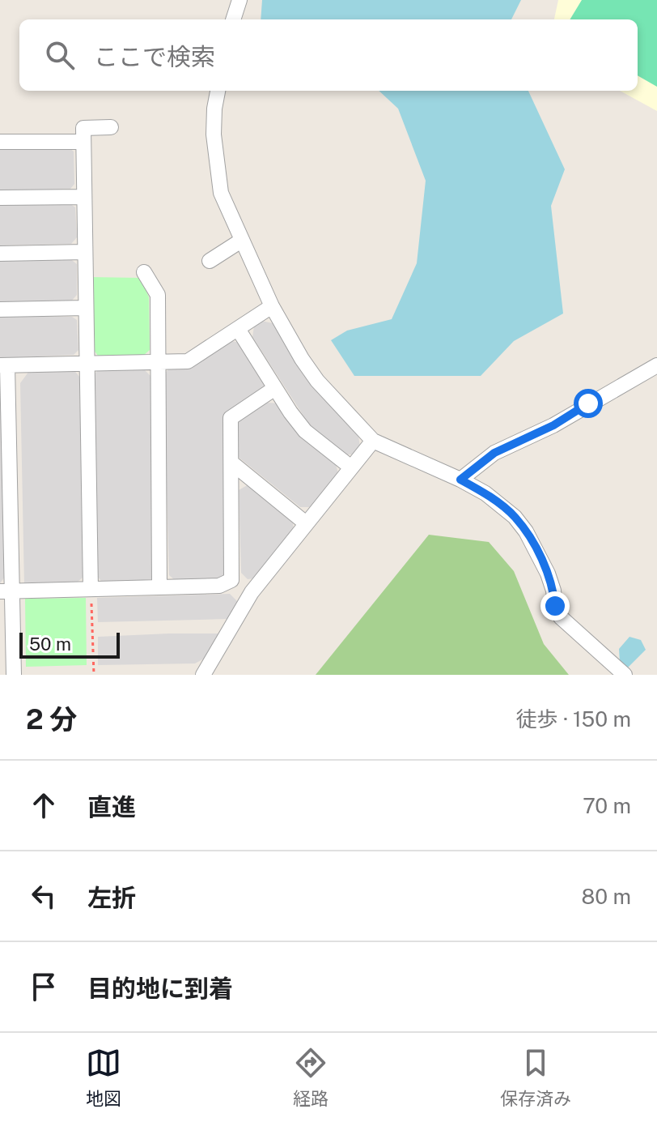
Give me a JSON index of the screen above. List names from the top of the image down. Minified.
{"scale_bar":"50 m","page":{"search":"ここで検索","scale":"50 m","heading":["2 分","徒歩 · 150 m"],"list":[["直進","70 m"],["左折","80 m"],"目的地に到着"],"nav":["地図","経路","保存済み"]}}
